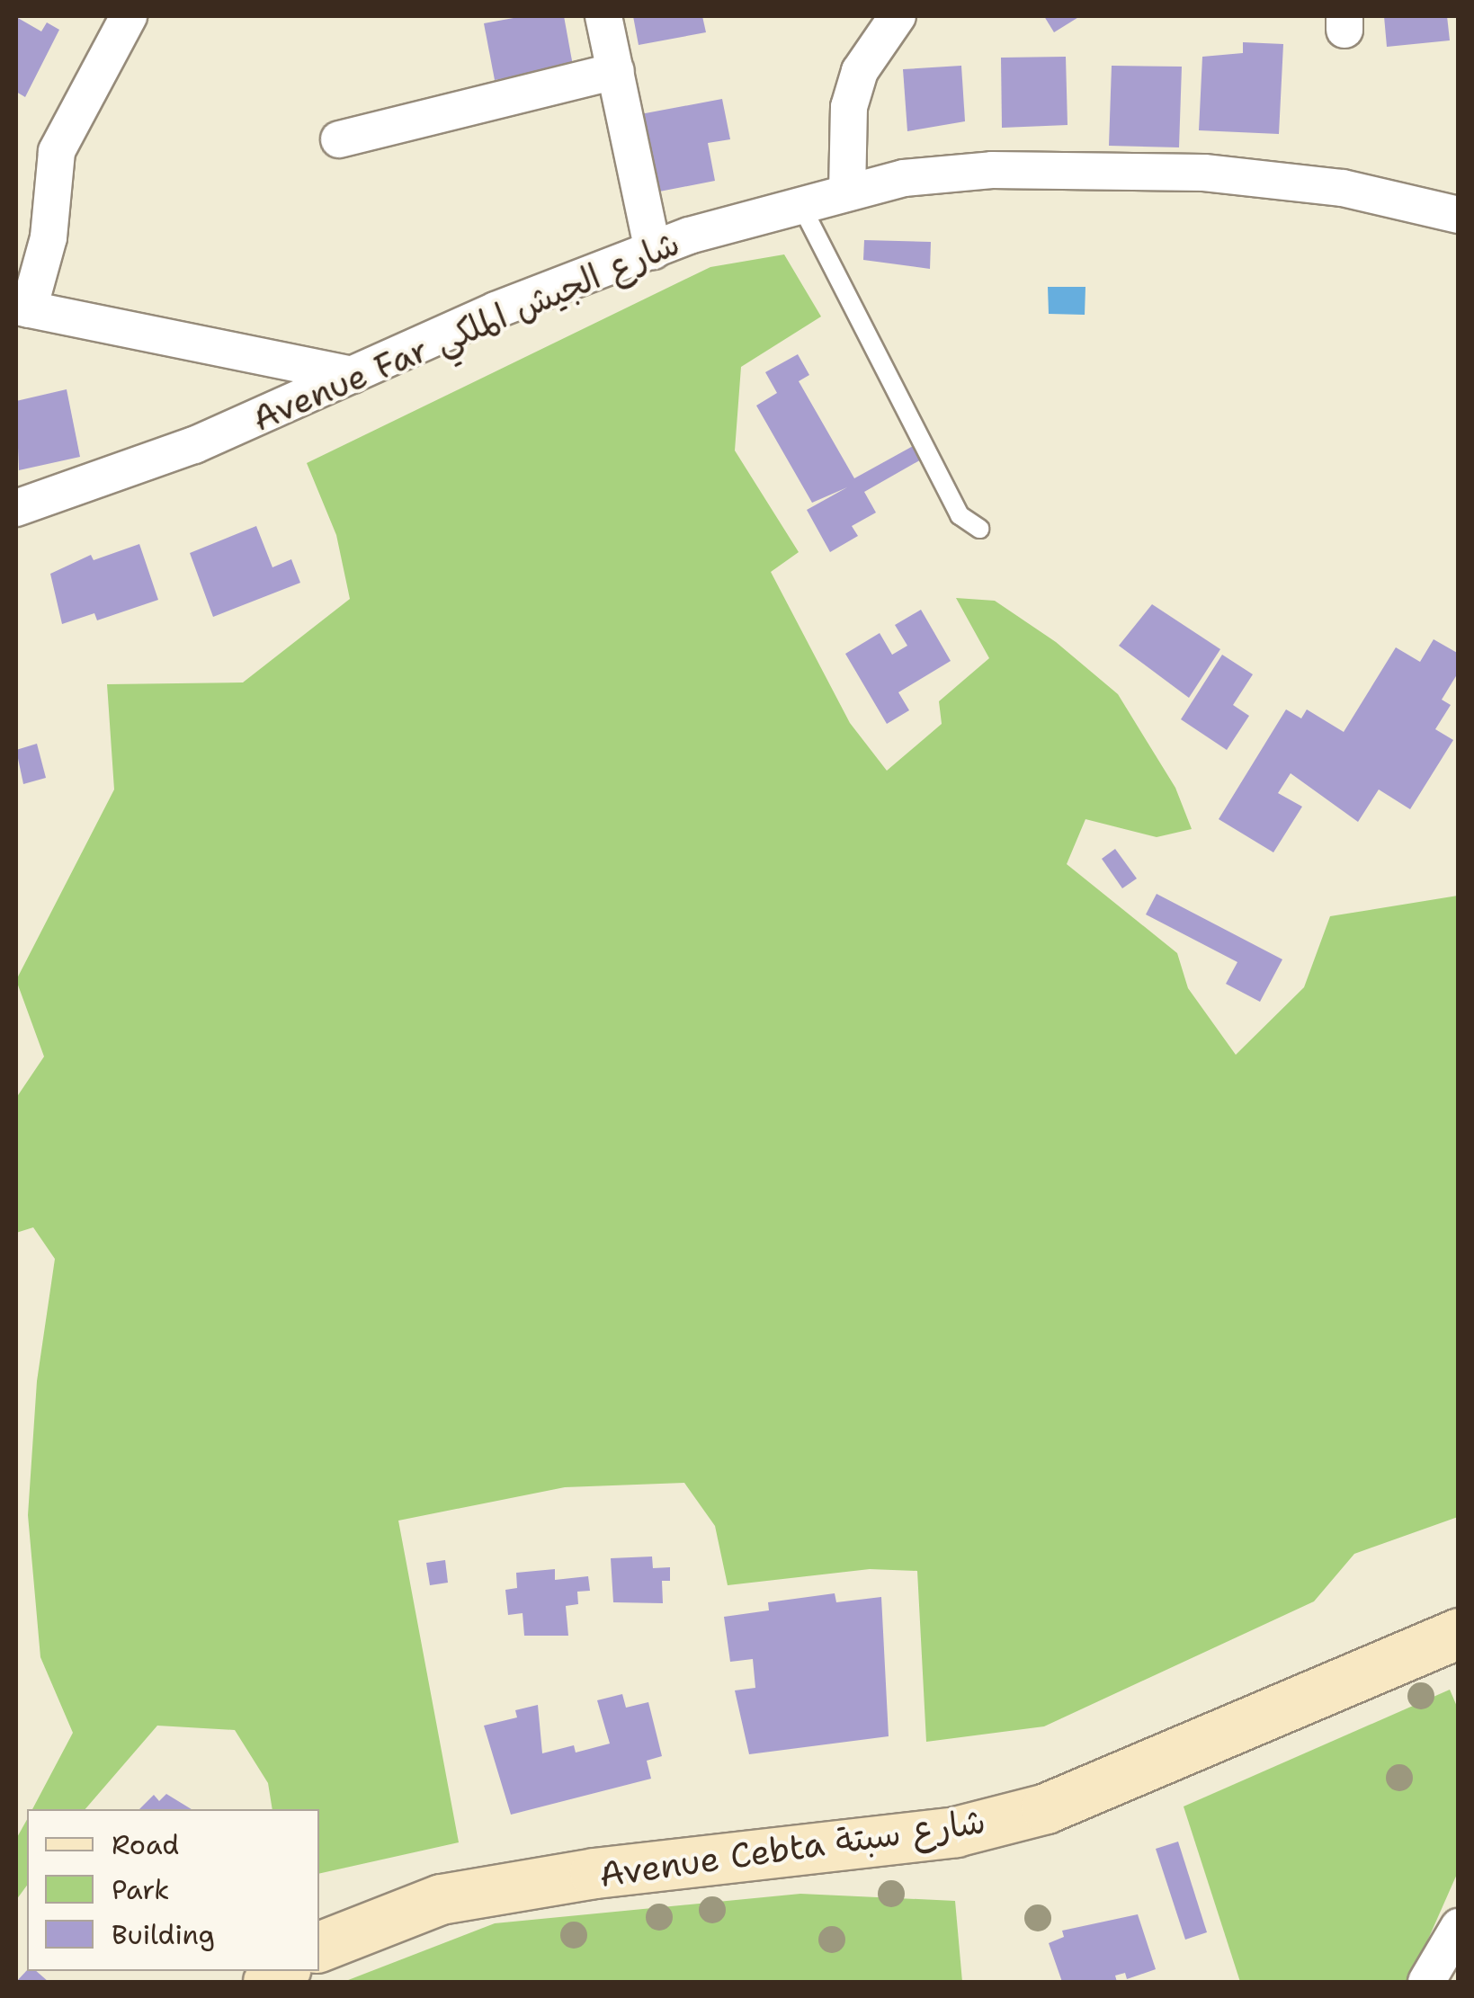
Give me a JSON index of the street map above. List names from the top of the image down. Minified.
{"streets":{"street":["Avenue Far شارع الجيش الملكي","Avenue Cebta شارع سبتة"]},"legend":["Road","Park","Building"]}
